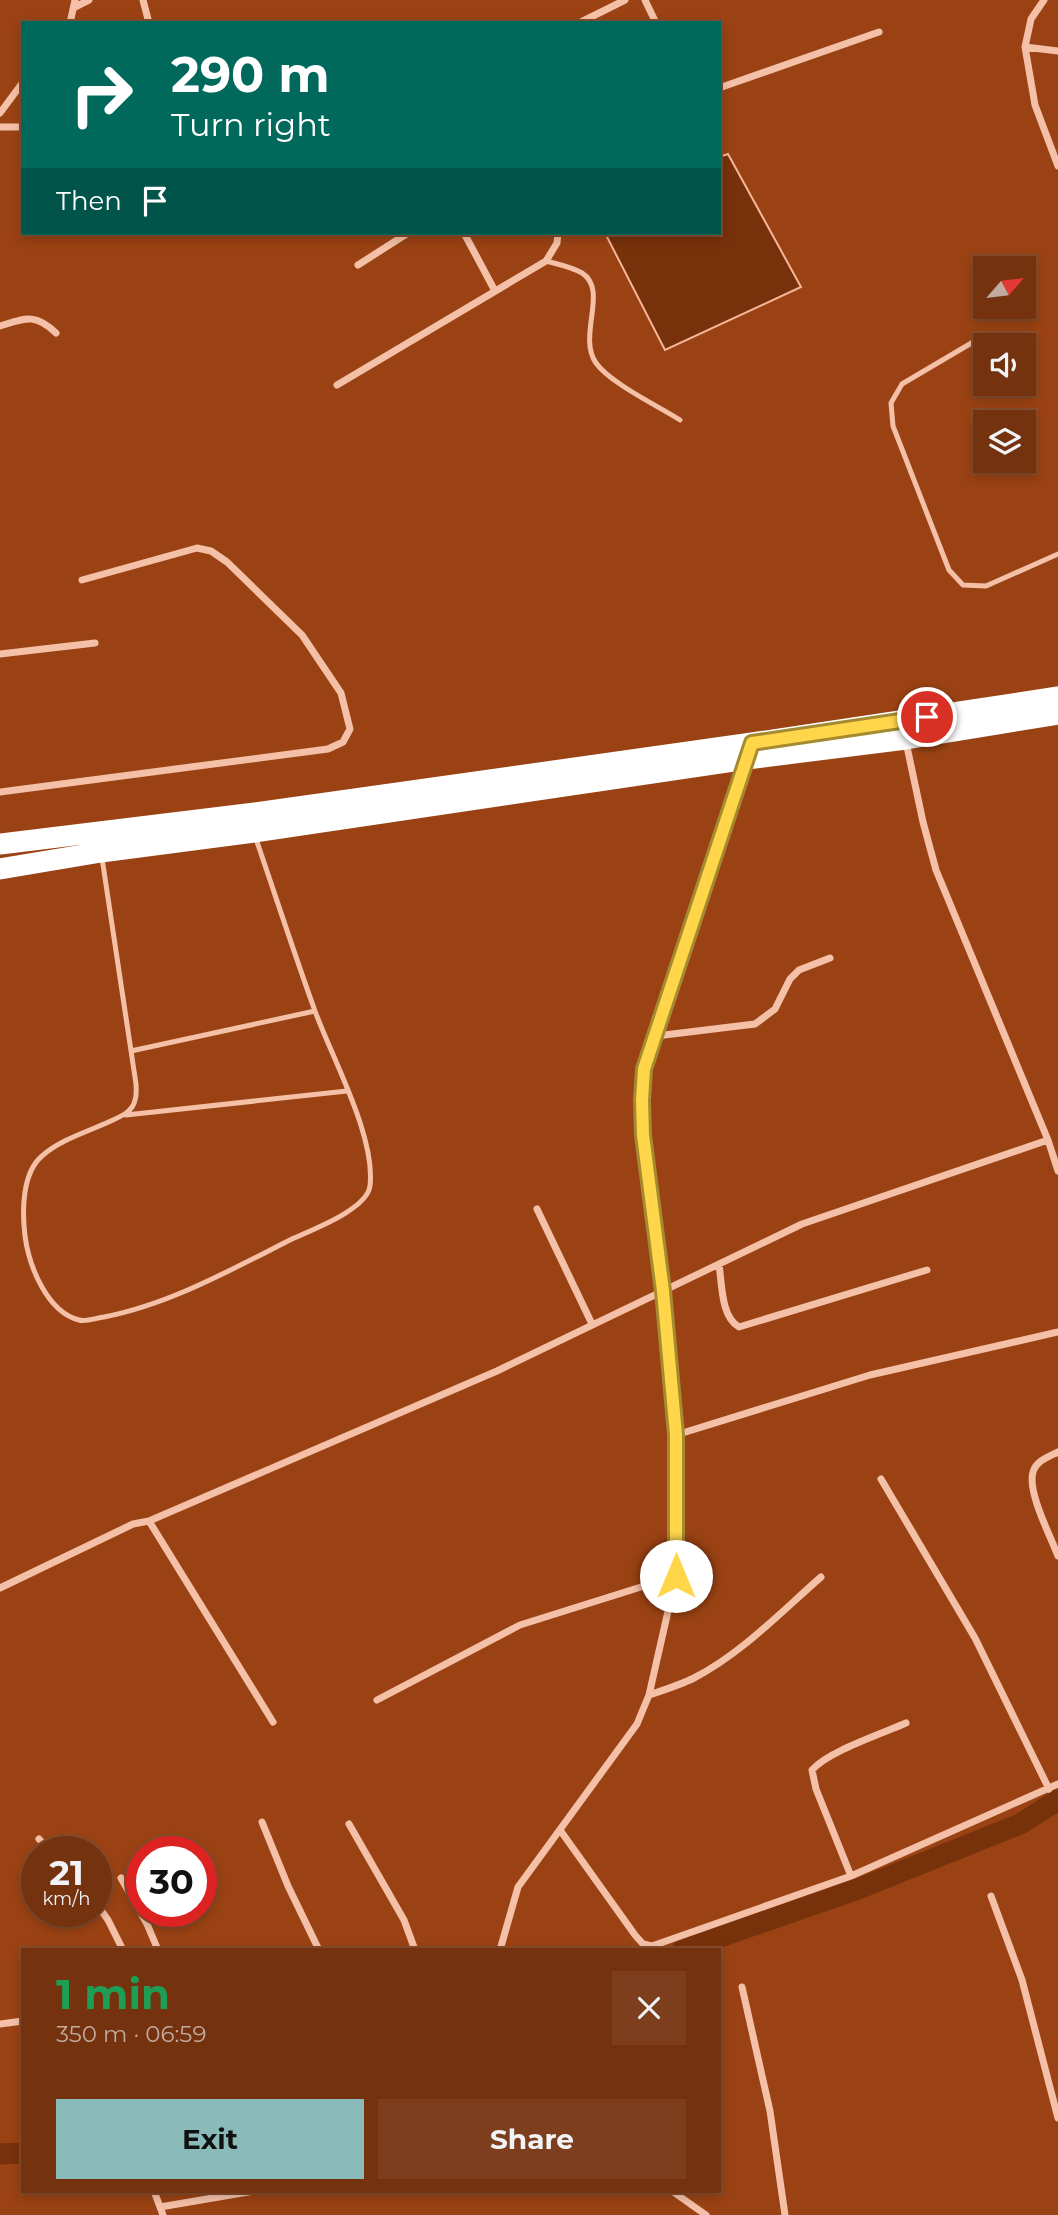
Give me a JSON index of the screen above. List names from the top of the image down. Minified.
{"north":"top right","page":{"turn":["290 m","Turn right"],"then":"Then","speed":"21 km/h","limit":"30","heading":["1 min","350 m · 06:59"],"buttons":["Exit","Share"]}}
